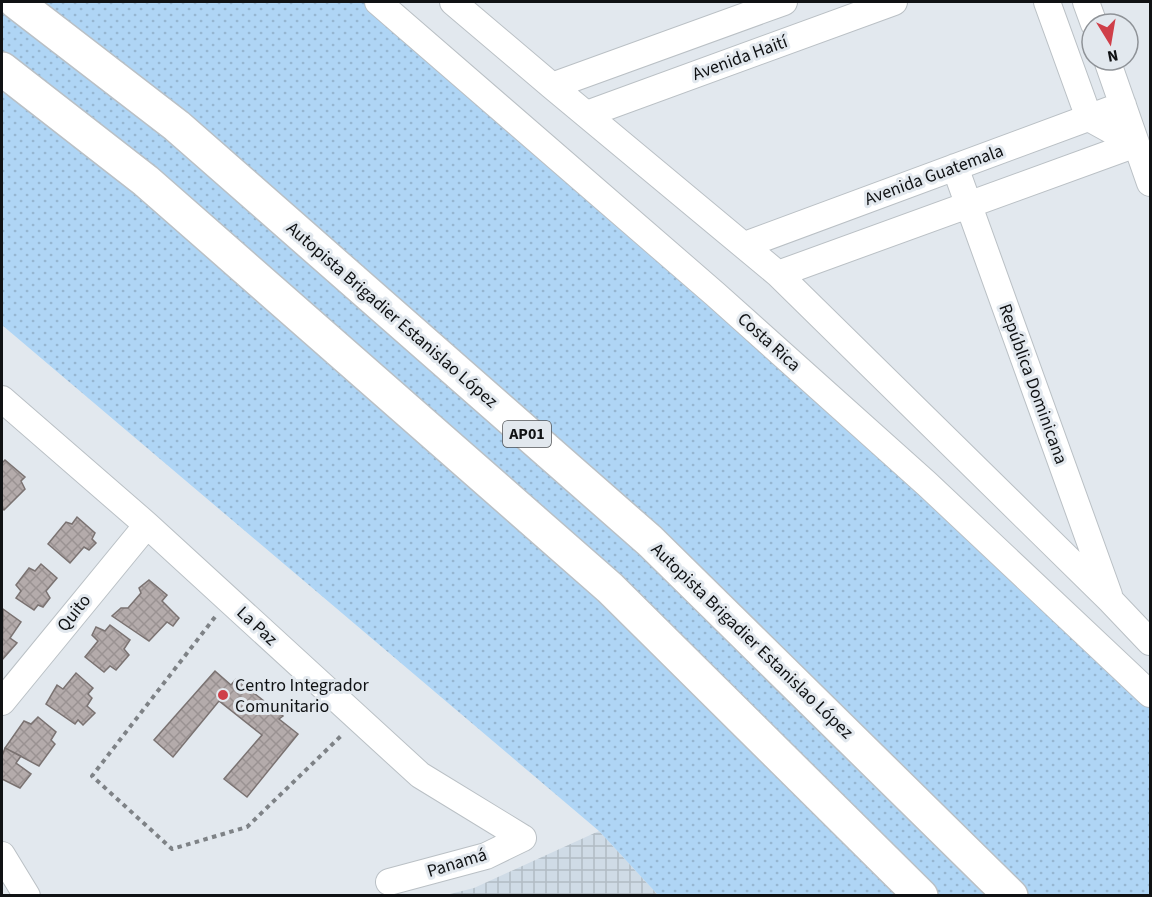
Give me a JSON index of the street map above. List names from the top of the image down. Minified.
{"streets":{"highway":["Autopista Brigadier Estanislao López","AP01"],"street":["Avenida Haití","Avenida Guatemala","Costa Rica","República Dominicana","Quito","La Paz","Panamá"]},"crossings":[["Avenida Guatemala","República Dominicana"],["Quito","La Paz"],["La Paz","Panamá"]],"places":["Centro Integrador Comunitario"],"north":"bottom"}
